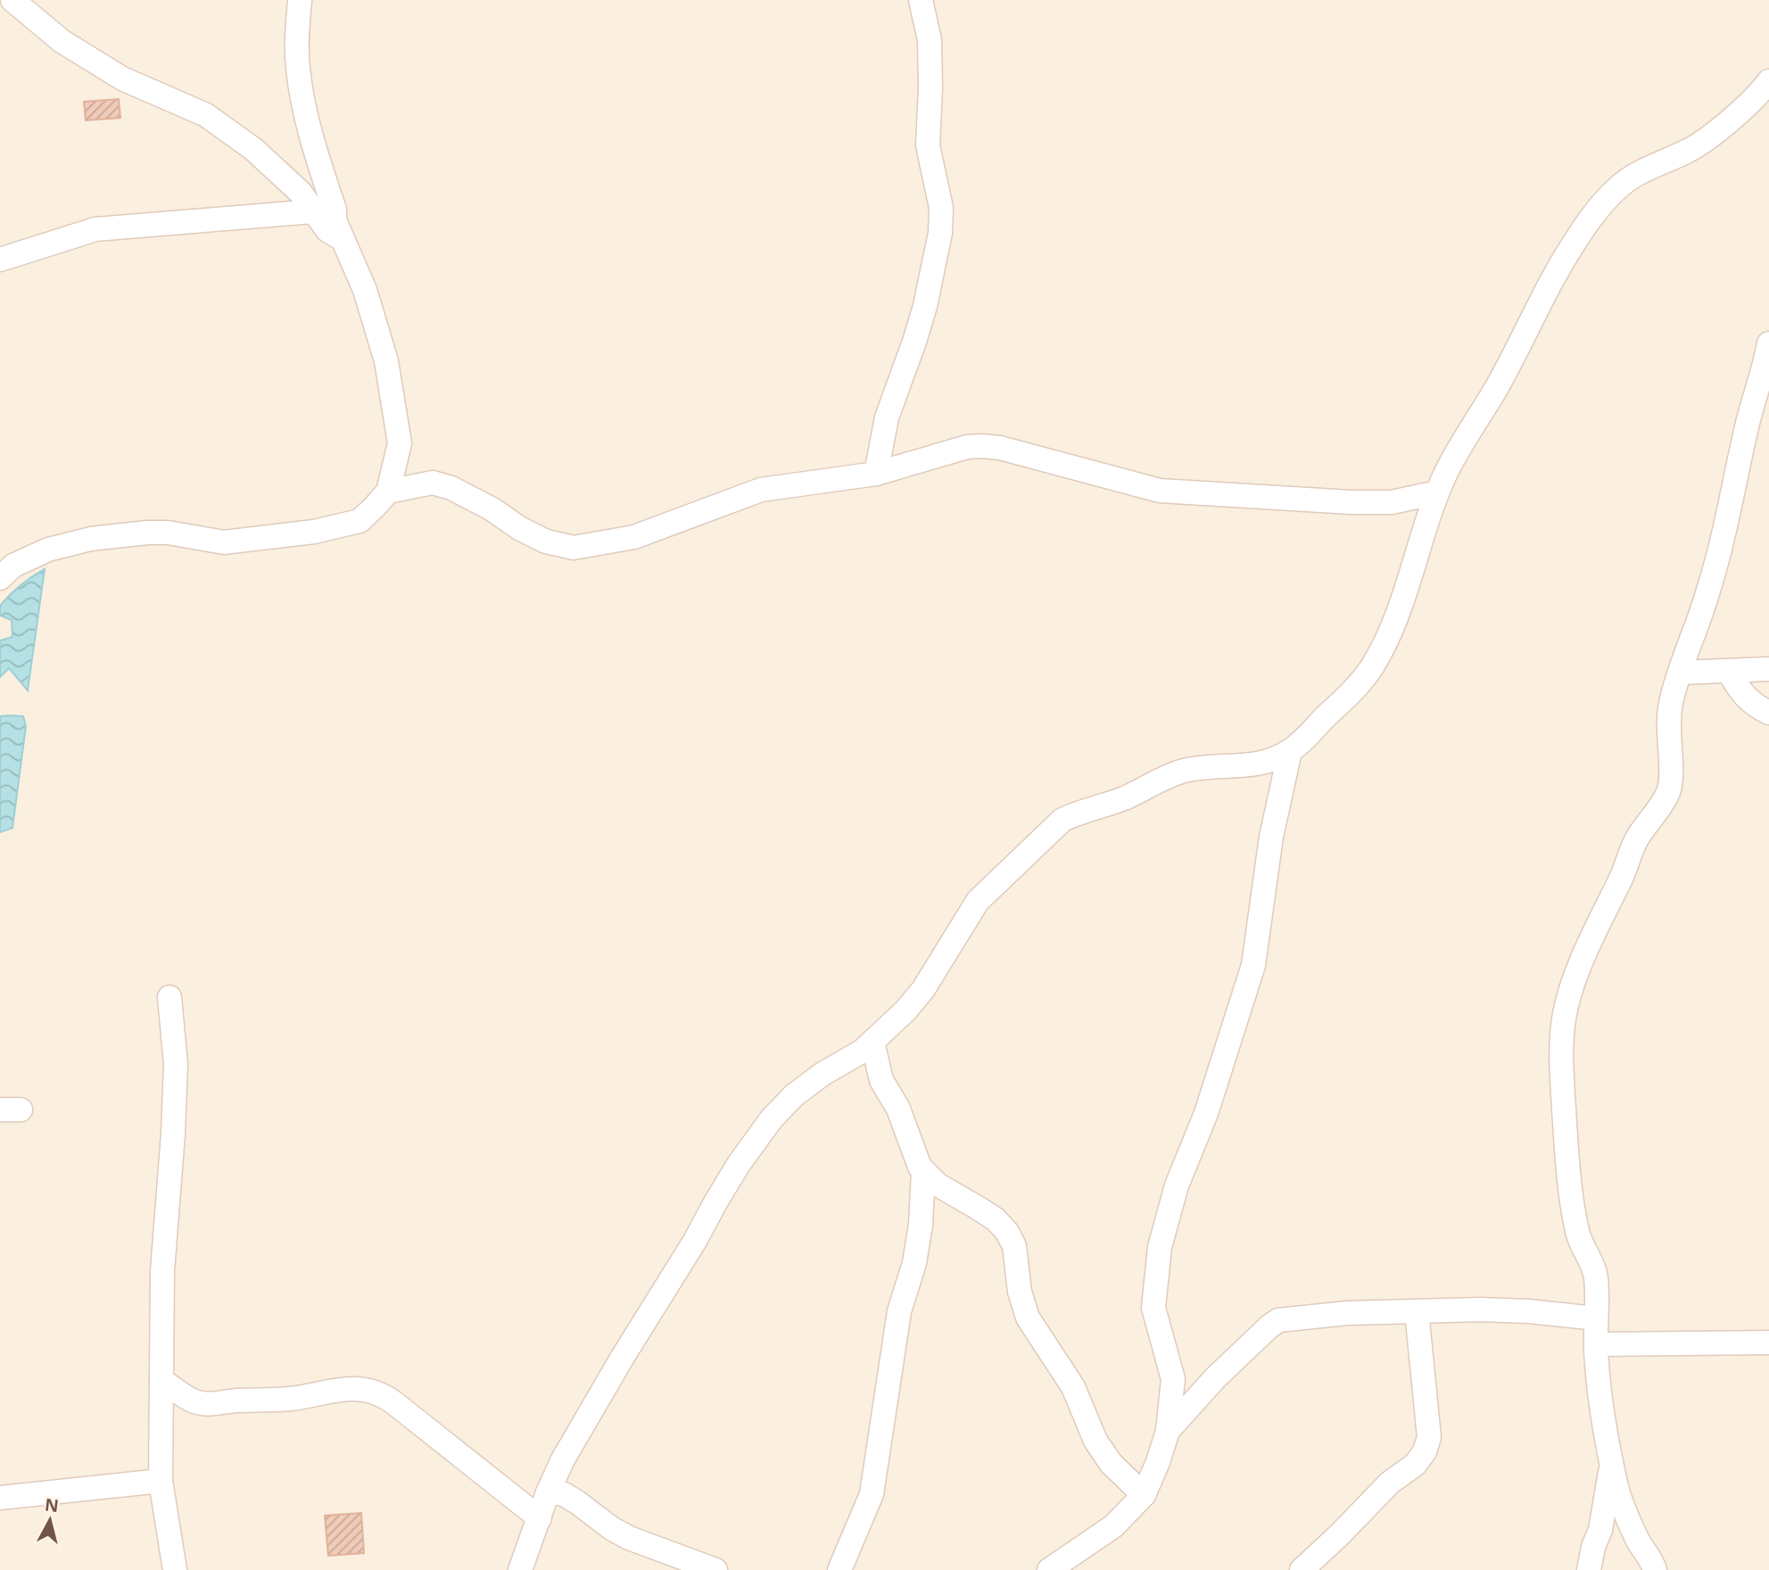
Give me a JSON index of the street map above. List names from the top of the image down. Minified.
{"north":"top"}
